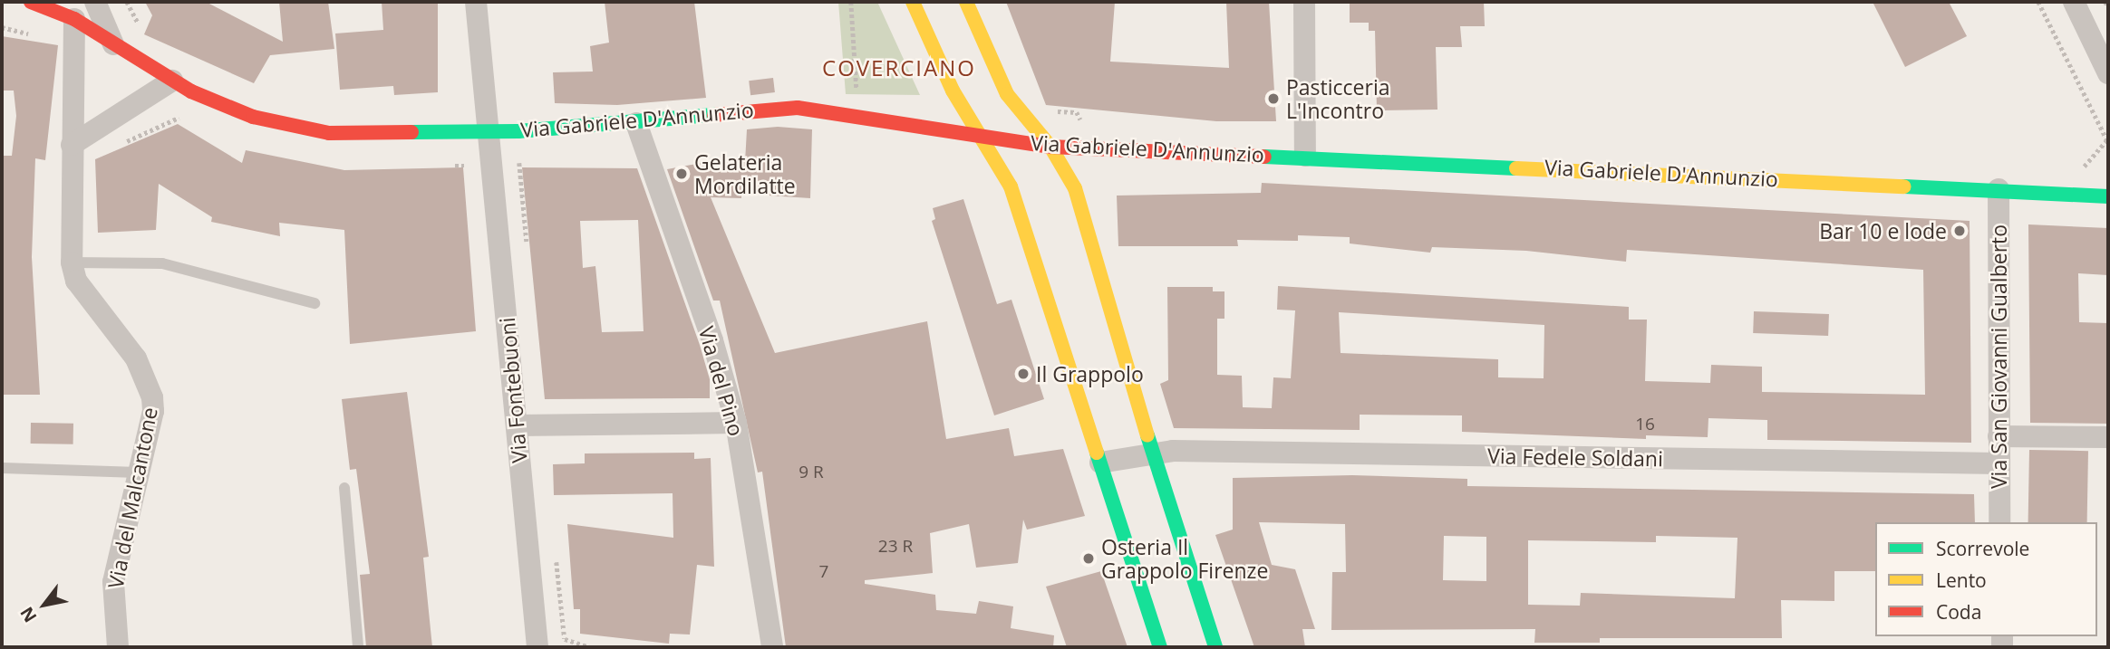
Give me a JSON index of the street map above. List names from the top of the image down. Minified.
{"streets":{"street":["Via Gabriele D'Annunzio","Via San Giovanni Gualberto","Via del Pino","Via Fontebuoni","Via Fedele Soldani","Via del Malcantone"]},"crossings":[["Via Gabriele D'Annunzio","Via San Giovanni Gualberto"],["Via Gabriele D'Annunzio","Via del Pino"],["Via Gabriele D'Annunzio","Via Fontebuoni"],["Via San Giovanni Gualberto","Via Fedele Soldani"]],"districts":["COVERCIANO"],"places":["Pasticceria L'Incontro","Gelateria Mordilatte","Bar 10 e lode","Il Grappolo","Osteria Il Grappolo Firenze"],"house_numbers":["16","9 R","23 R","7"],"legend":["Scorrevole","Lento","Coda"],"north":"bottom left"}
